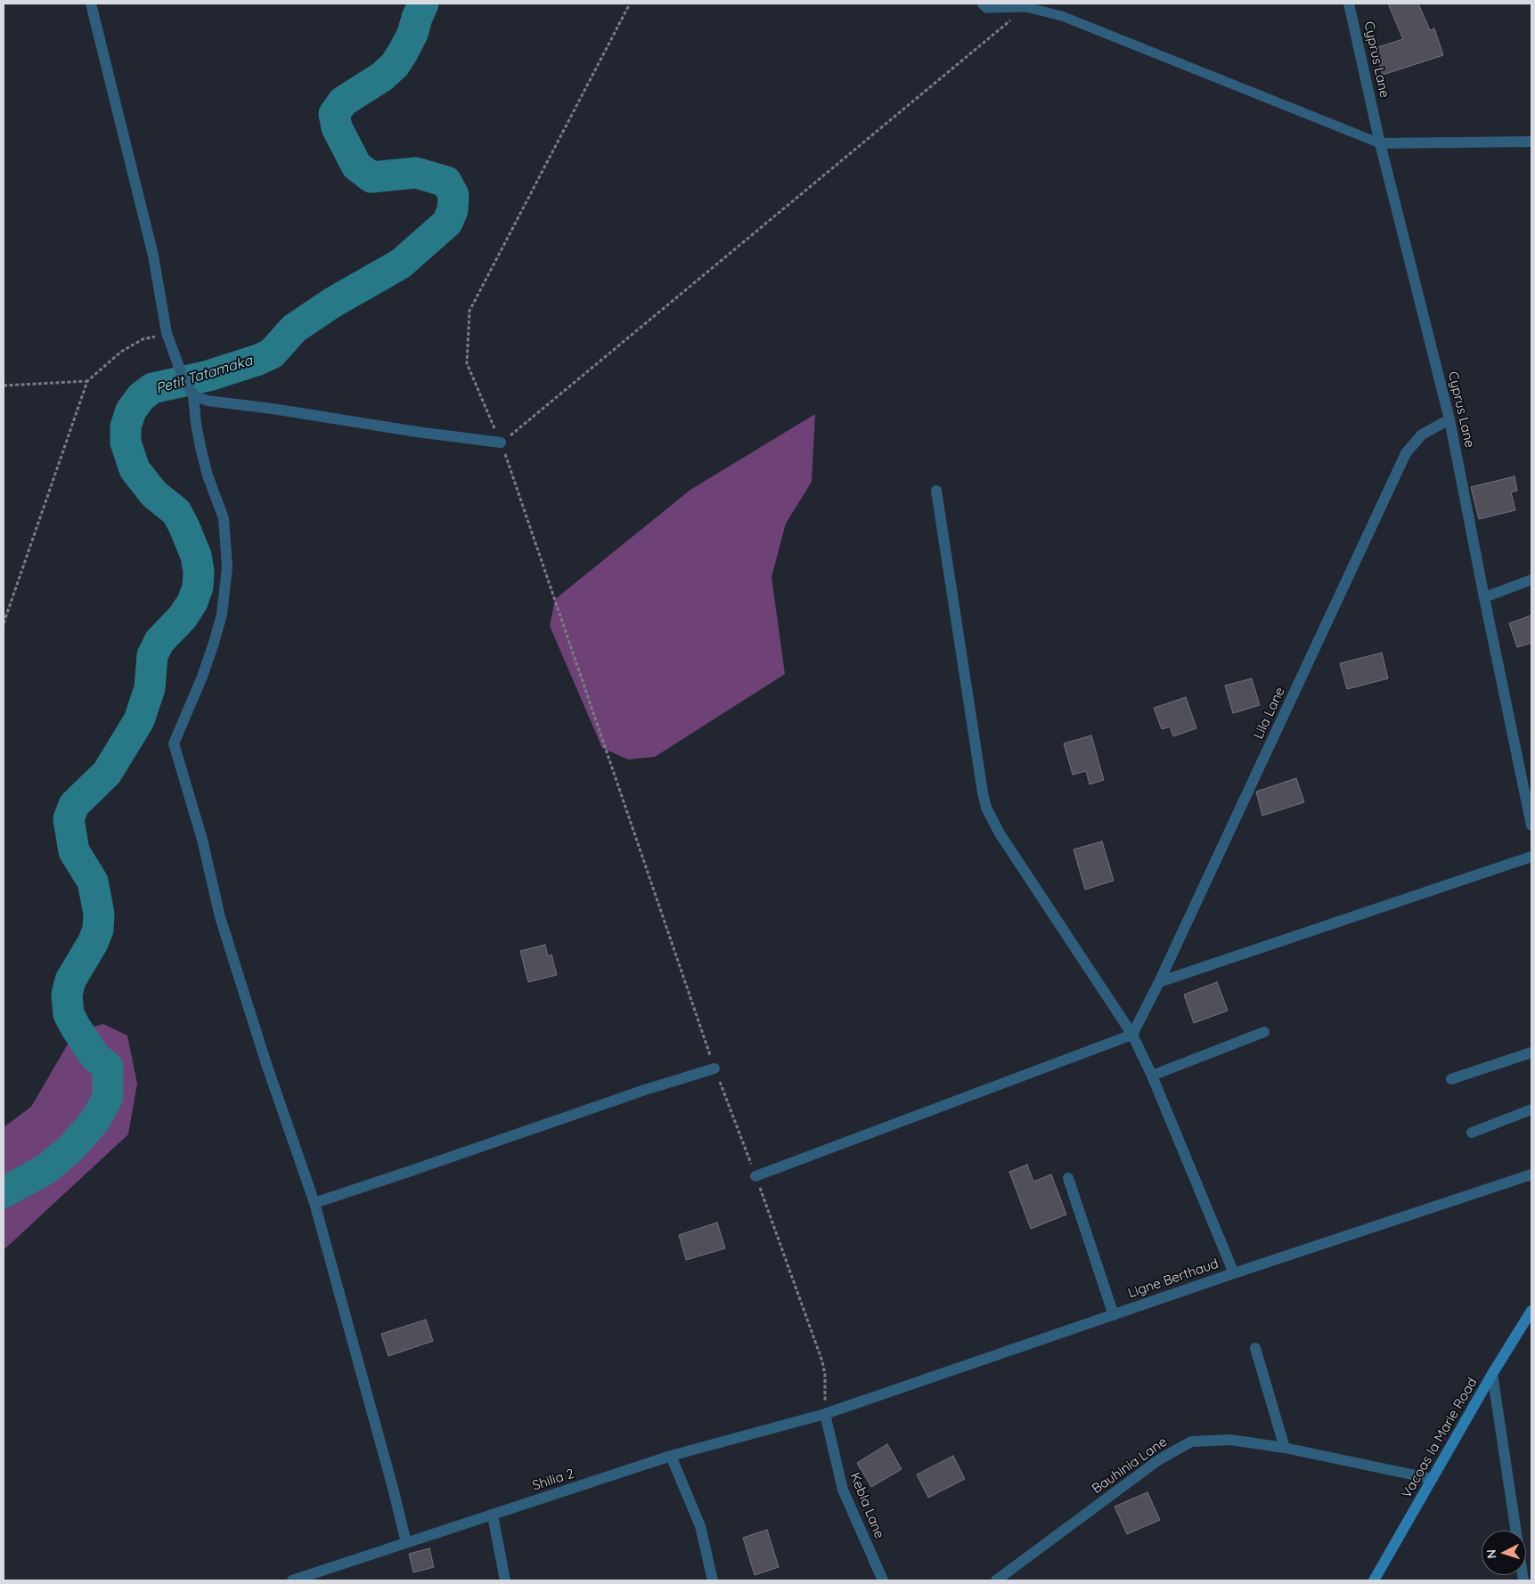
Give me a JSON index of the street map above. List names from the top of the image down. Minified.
{"streets":{"main road":["Vacoas la Marie Road"],"street":["Cyprus Lane","Lila Lane","Ligne Berthaud","Bauhinia Lane","Shilia 2","Kebla Lane"]},"crossings":[["Cyprus Lane","Lila Lane"],["Ligne Berthaud","Shilia 2"],["Ligne Berthaud","Kebla Lane"],["Vacoas la Marie Road","Bauhinia Lane"],["Shilia 2","Kebla Lane"]],"water":["Petit Tatamaka"],"north":"left"}
